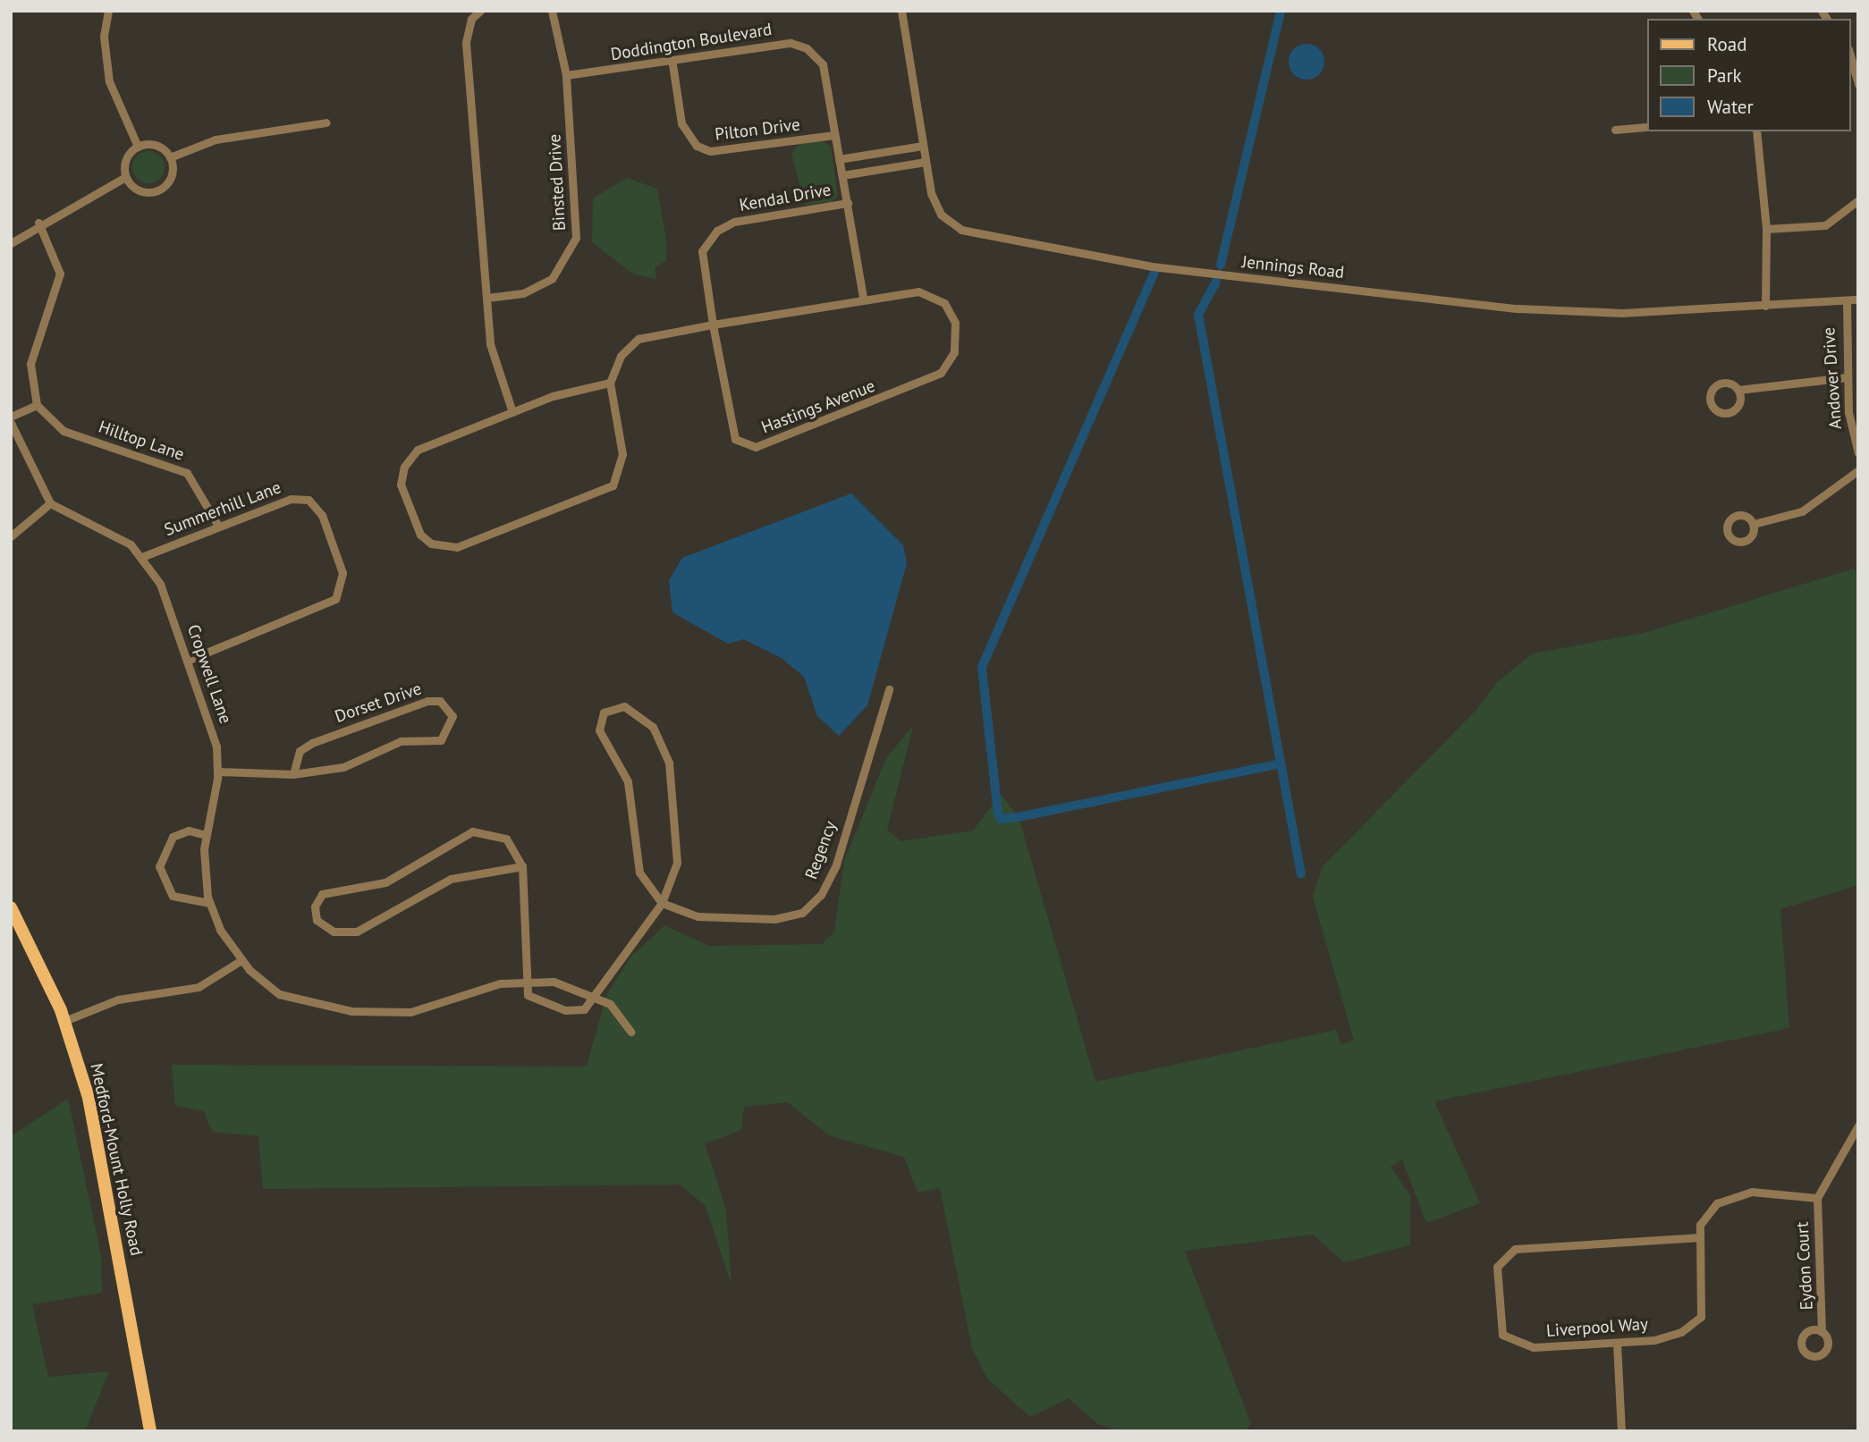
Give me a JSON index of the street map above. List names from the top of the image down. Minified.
{"streets":{"main road":["Medford-Mount Holly Road"],"street":["Doddington Boulevard","Pilton Drive","Binsted Drive","Kendal Drive","Jennings Road","Andover Drive","Hastings Avenue","Hilltop Lane","Summerhill Lane","Cropwell Lane","Dorset Drive","Regency","Eydon Court","Liverpool Way"]},"crossings":[["Doddington Boulevard","Pilton Drive"],["Doddington Boulevard","Binsted Drive"],["Doddington Boulevard","Kendal Drive"],["Doddington Boulevard","Hastings Avenue"],["Kendal Drive","Hastings Avenue"],["Jennings Road","Andover Drive"],["Hilltop Lane","Summerhill Lane"],["Summerhill Lane","Cropwell Lane"],["Cropwell Lane","Dorset Drive"],["Eydon Court","Liverpool Way"]],"legend":["Road","Park","Water"]}
